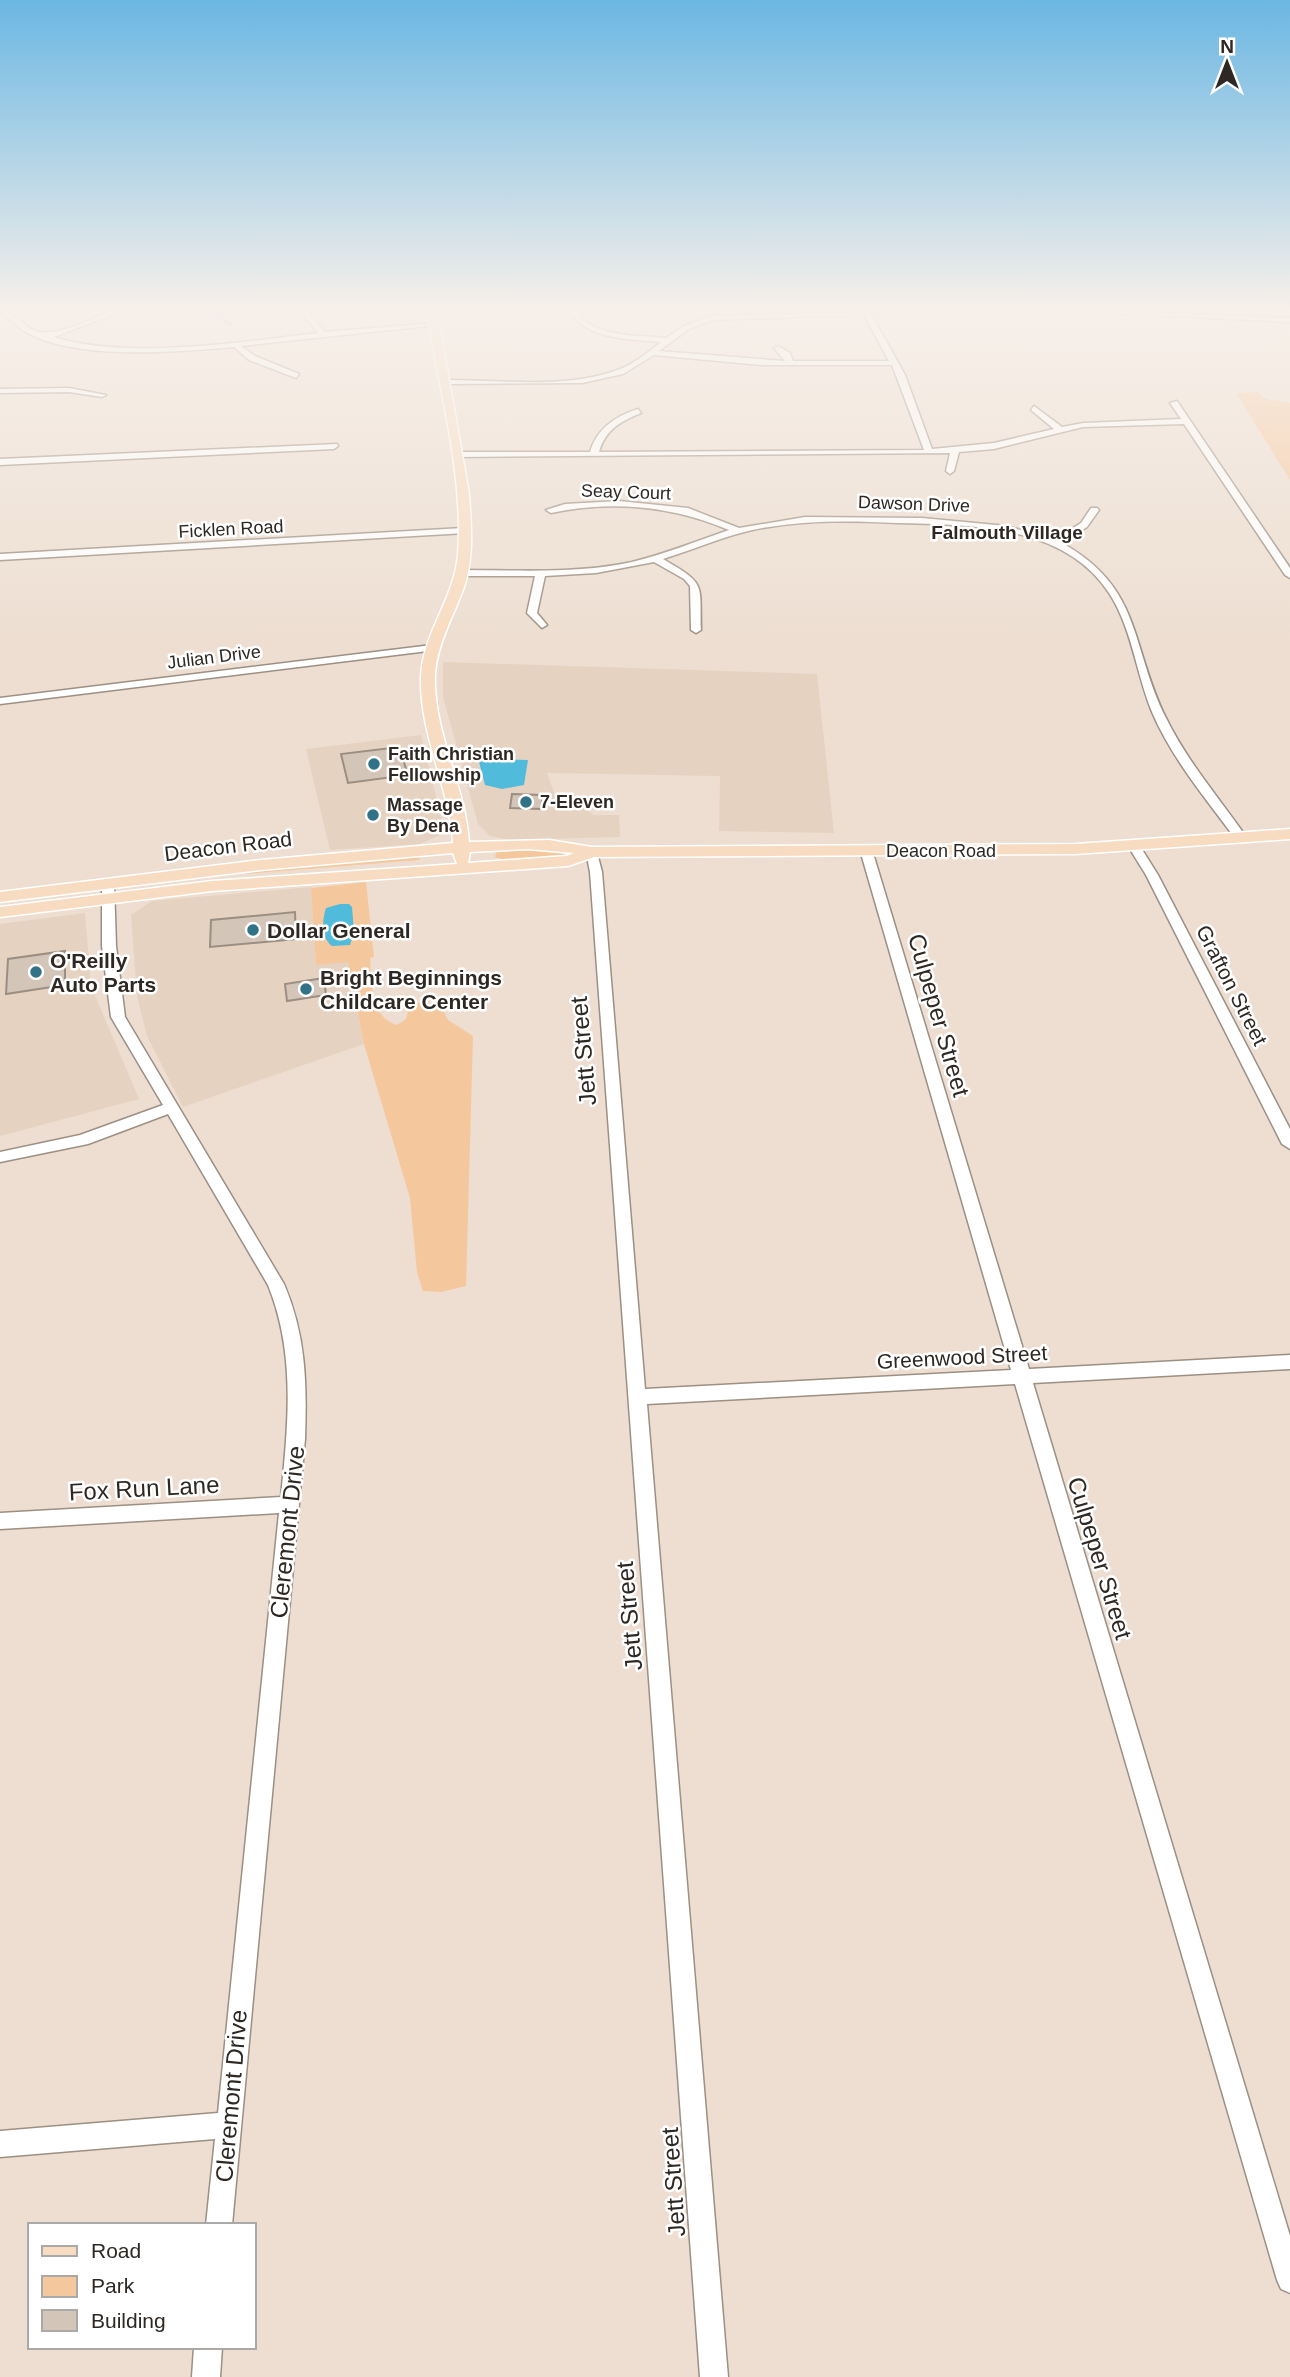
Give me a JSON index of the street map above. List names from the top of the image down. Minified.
{"streets":{"main road":["Deacon Road"],"street":["Seay Court","Dawson Drive","Ficklen Road","Julian Drive","Grafton Street","Culpeper Street","Jett Street","Greenwood Street","Fox Run Lane","Cleremont Drive"]},"crossings":[["Seay Court","Dawson Drive"],["Dawson Drive","Deacon Road"],["Deacon Road","Grafton Street"],["Deacon Road","Culpeper Street"],["Deacon Road","Jett Street"],["Deacon Road","Cleremont Drive"],["Culpeper Street","Greenwood Street"],["Jett Street","Greenwood Street"],["Fox Run Lane","Cleremont Drive"]],"districts":["Falmouth Village"],"places":["Faith Christian Fellowship","7-Eleven","Massage By Dena","Dollar General","O'Reilly Auto Parts","Bright Beginnings Childcare Center"],"legend":["Road","Park","Building"],"north":"top"}
